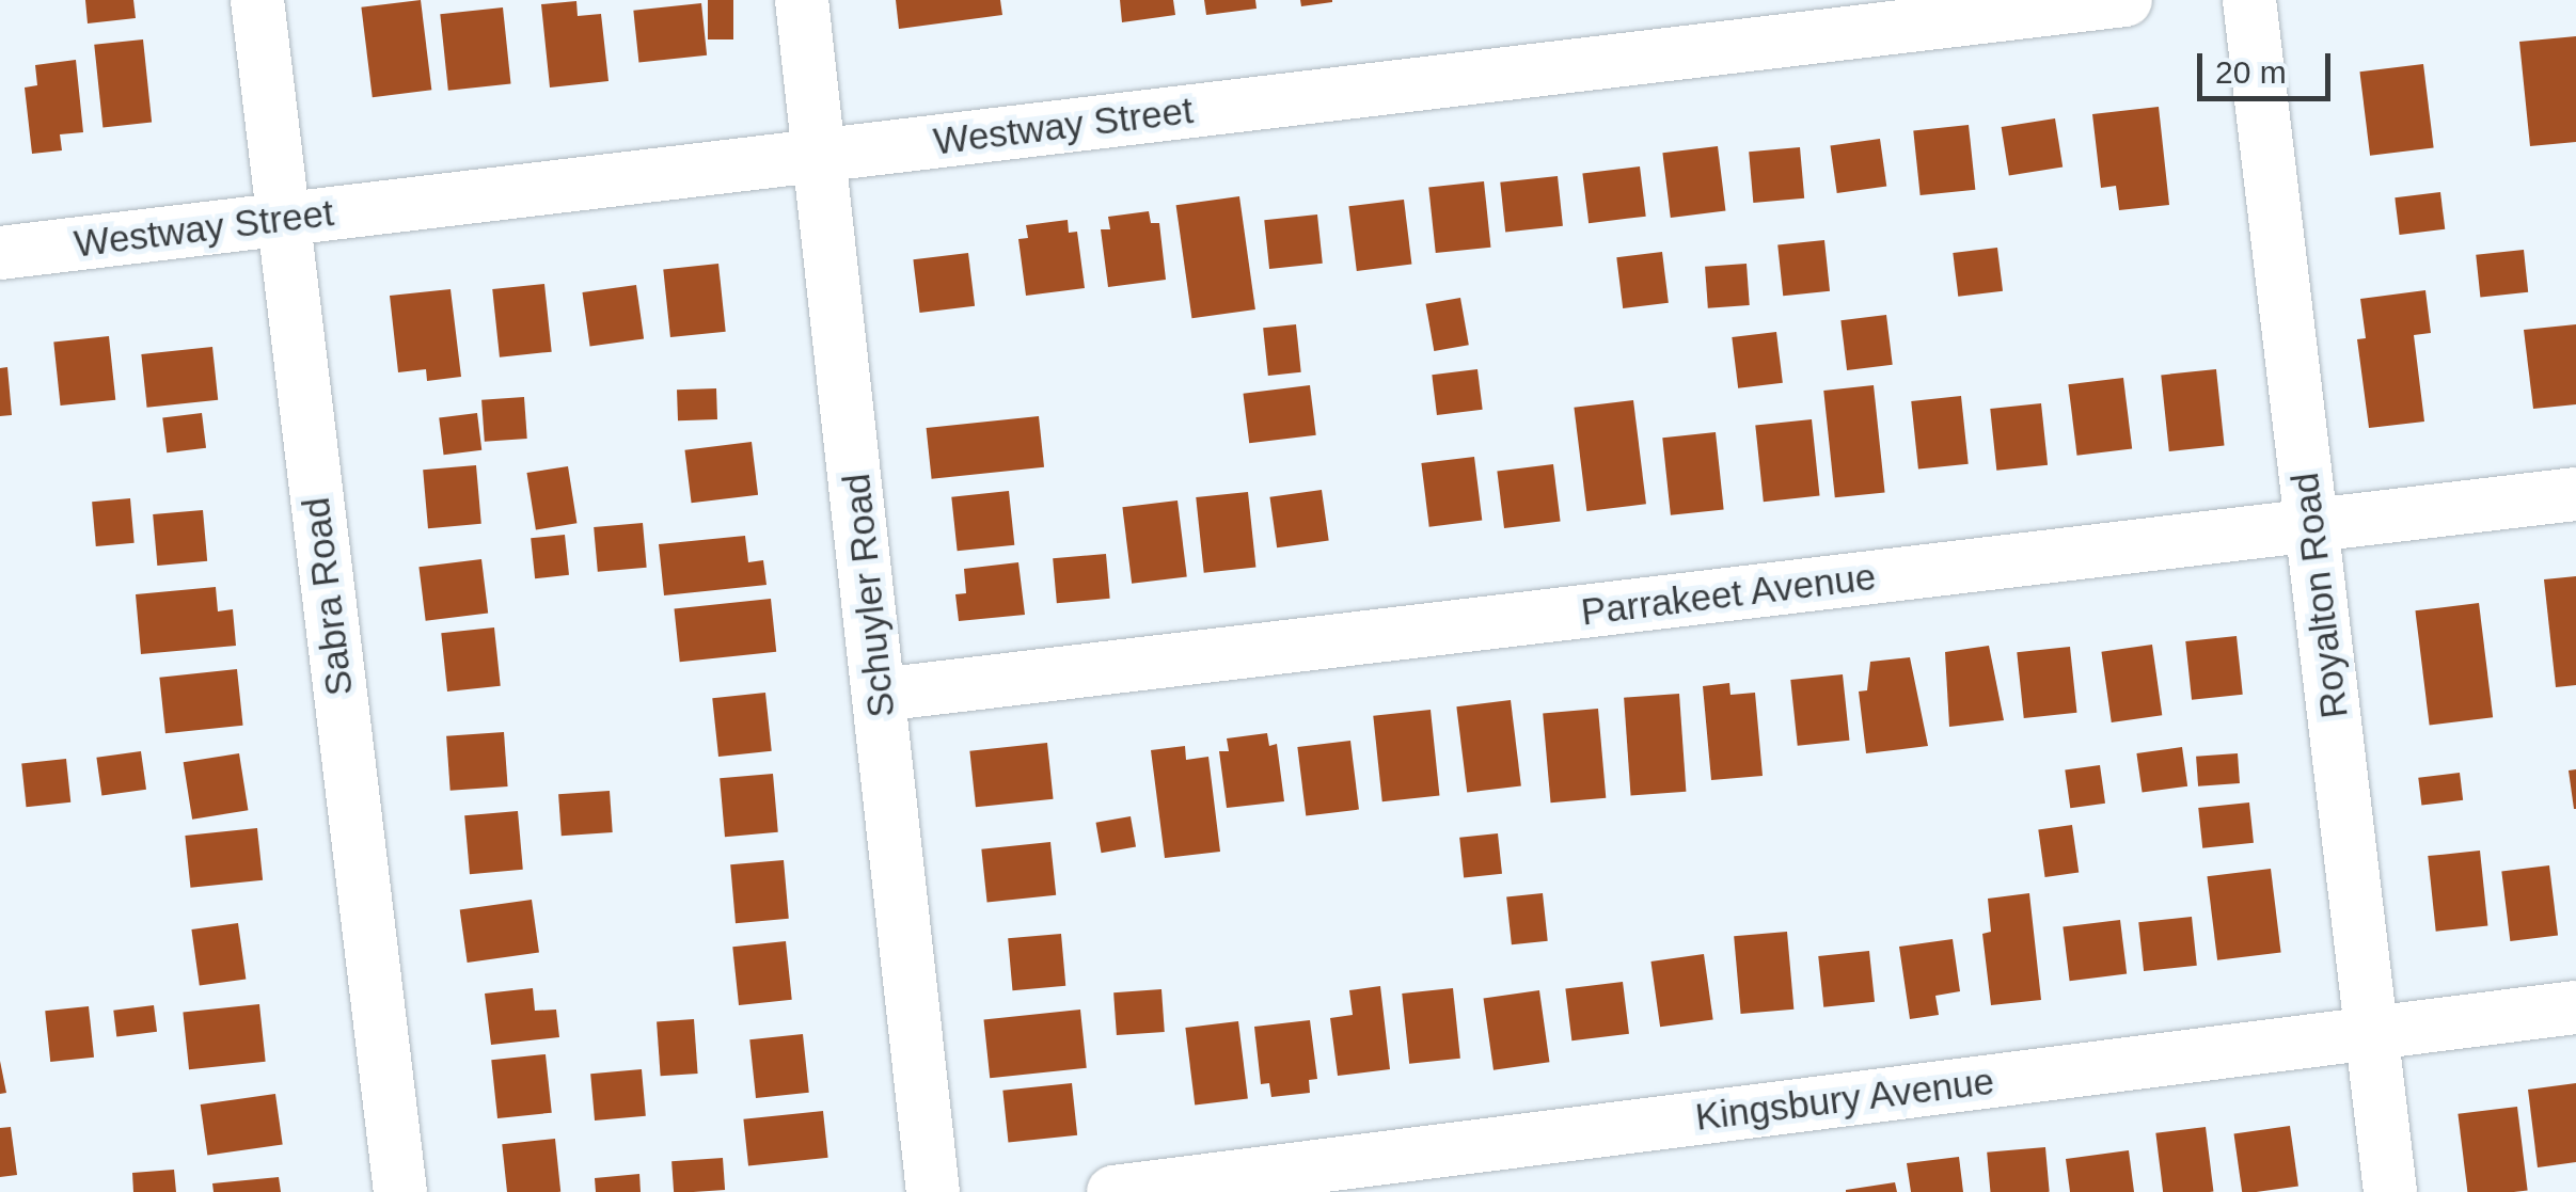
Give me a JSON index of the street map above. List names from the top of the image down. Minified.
{"streets":{"street":["Westway Street","Parrakeet Avenue","Schuyler Road","Royalton Road","Sabra Road","Kingsbury Avenue"]},"crossings":[["Westway Street","Schuyler Road"],["Westway Street","Sabra Road"],["Parrakeet Avenue","Schuyler Road"],["Parrakeet Avenue","Royalton Road"],["Royalton Road","Kingsbury Avenue"]],"scale_bar":"20 m"}
